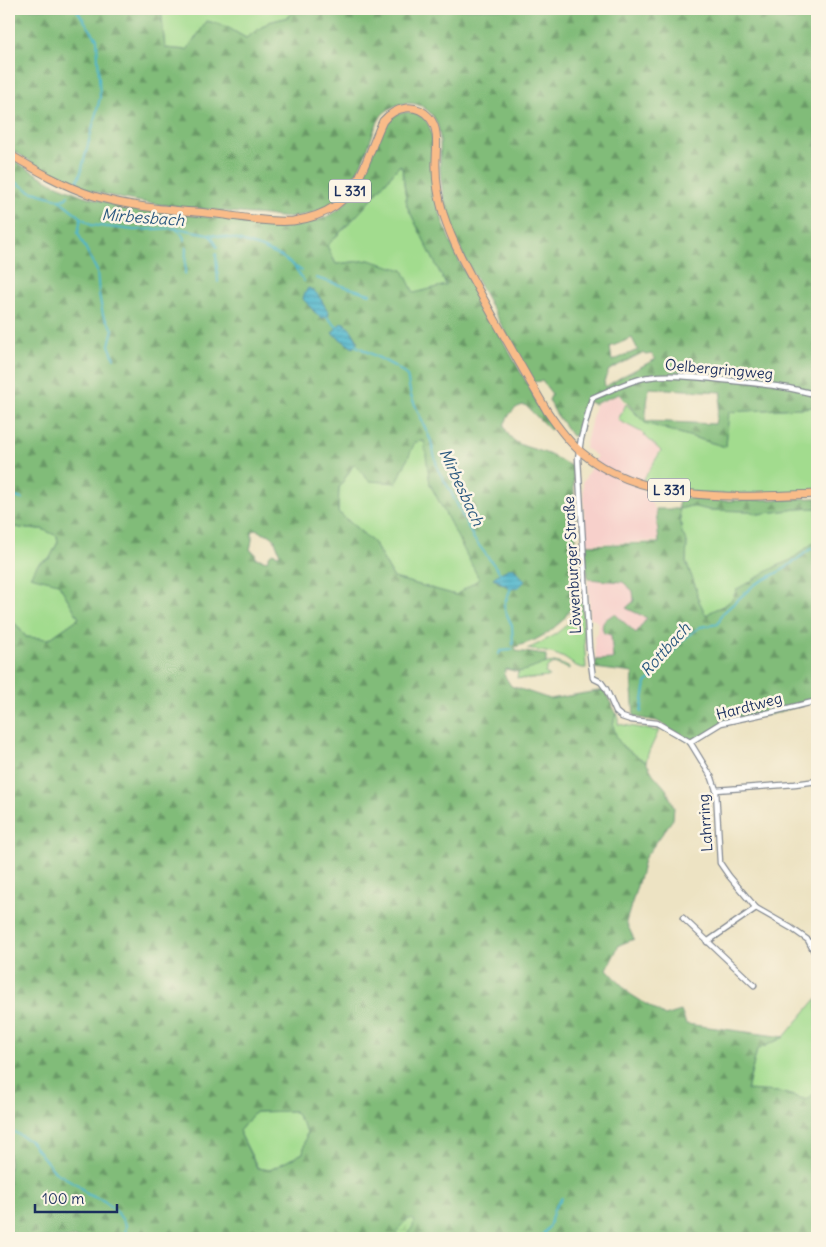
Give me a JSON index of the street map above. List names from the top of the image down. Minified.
{"streets":{"main road":["L 331"],"street":["Oelbergringweg","Löwenburger Straße","Hardtweg","Lahrring"]},"crossings":[["L 331","Löwenburger Straße"],["Oelbergringweg","Löwenburger Straße"],["Löwenburger Straße","Lahrring"],["Hardtweg","Lahrring"]],"water":["Mirbesbach","Rottbach"],"scale_bar":"100 m"}
